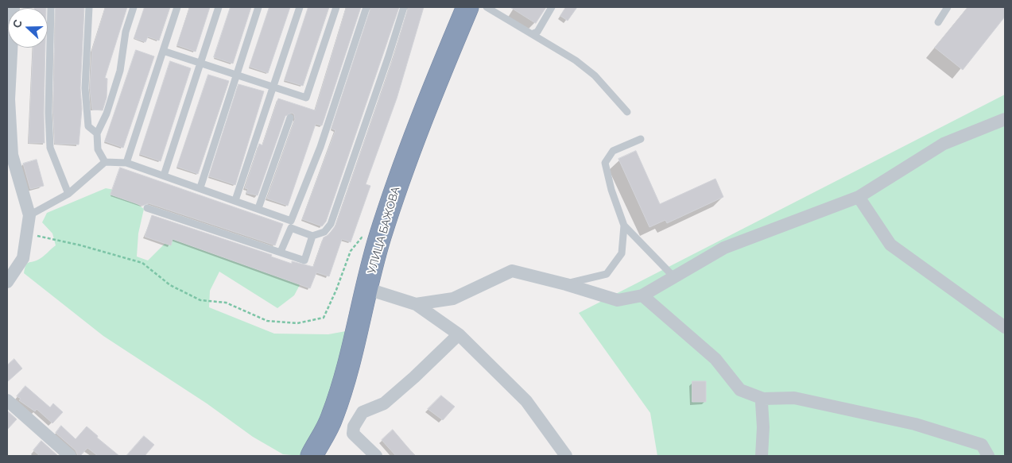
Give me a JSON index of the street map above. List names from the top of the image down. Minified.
{"streets":{"highway":["УЛИЦА БАЖОВА"]},"north":"left"}
